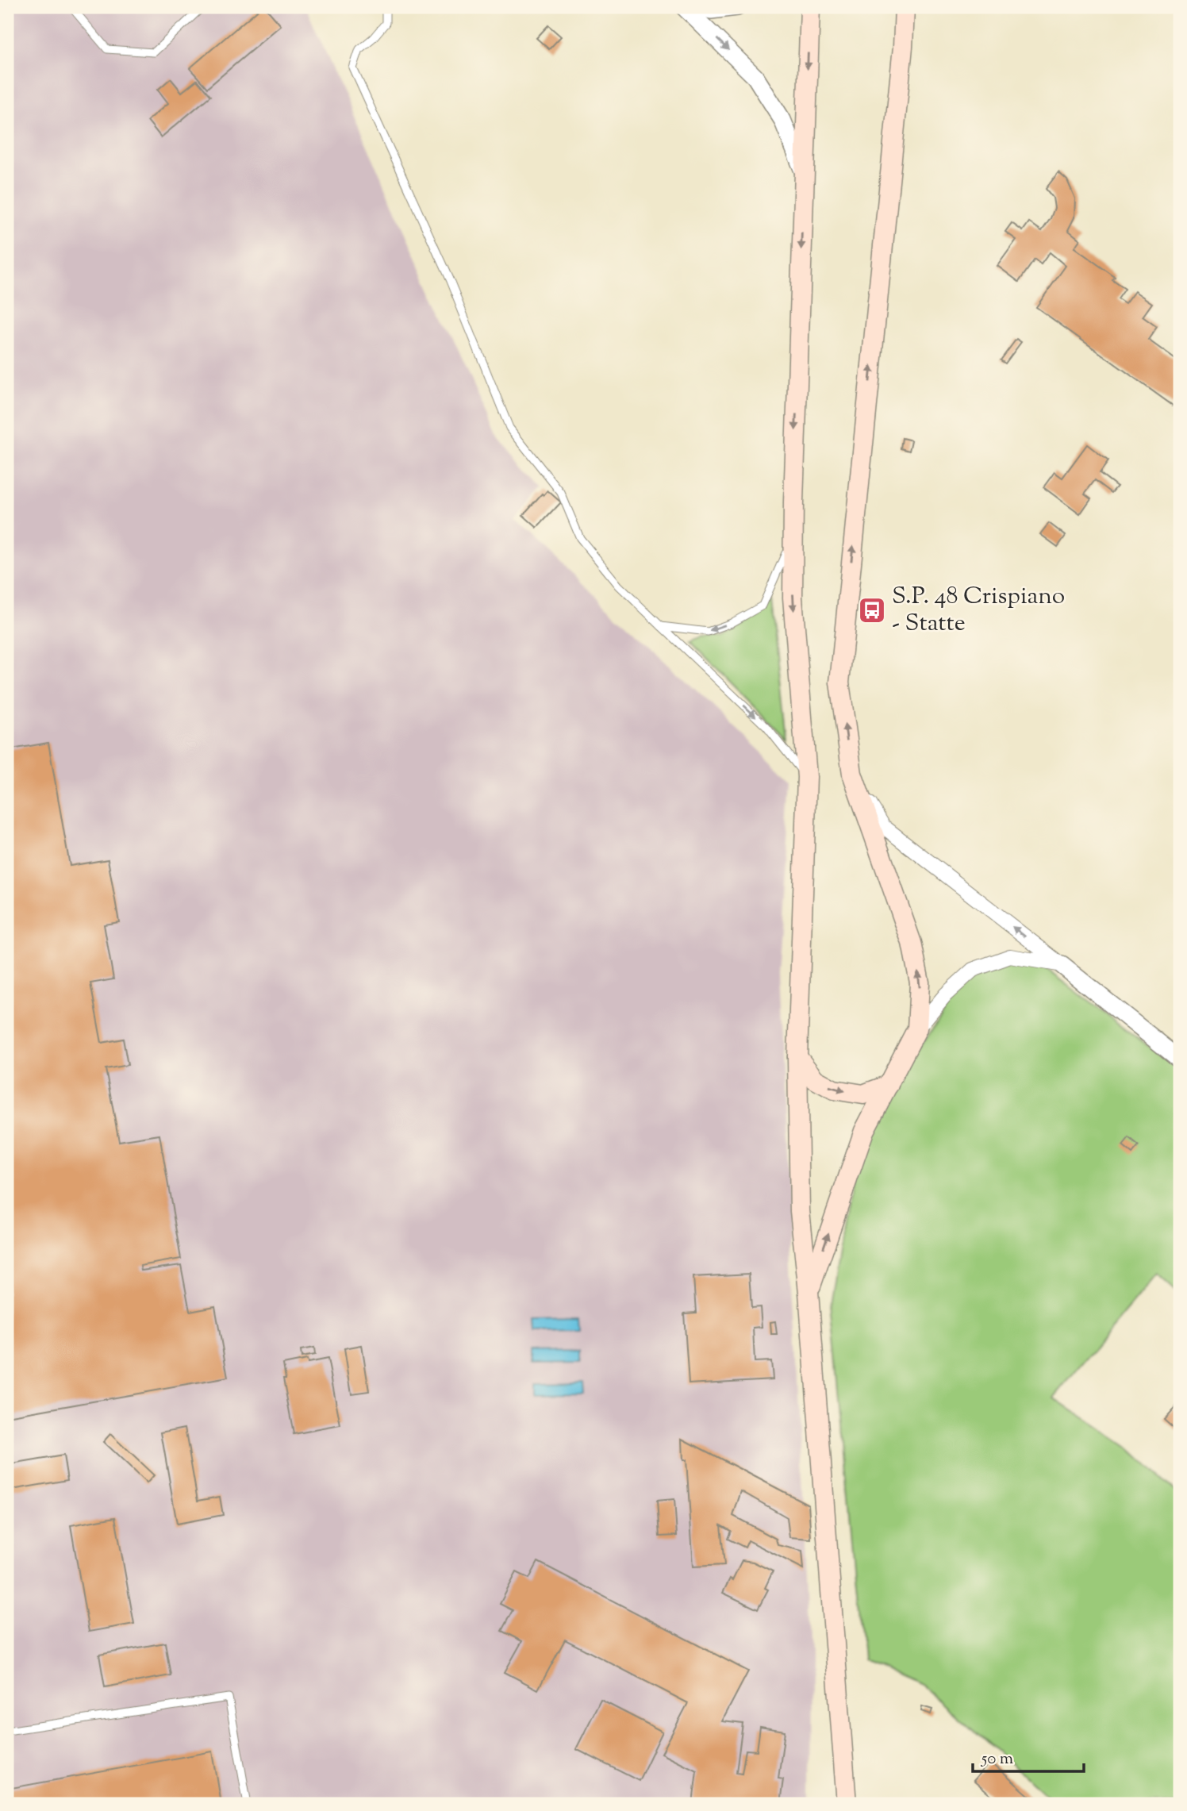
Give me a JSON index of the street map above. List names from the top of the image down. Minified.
{"places":{"bus stop":["S.P. 48 Crispiano - Statte"]},"scale_bar":"50 m"}
